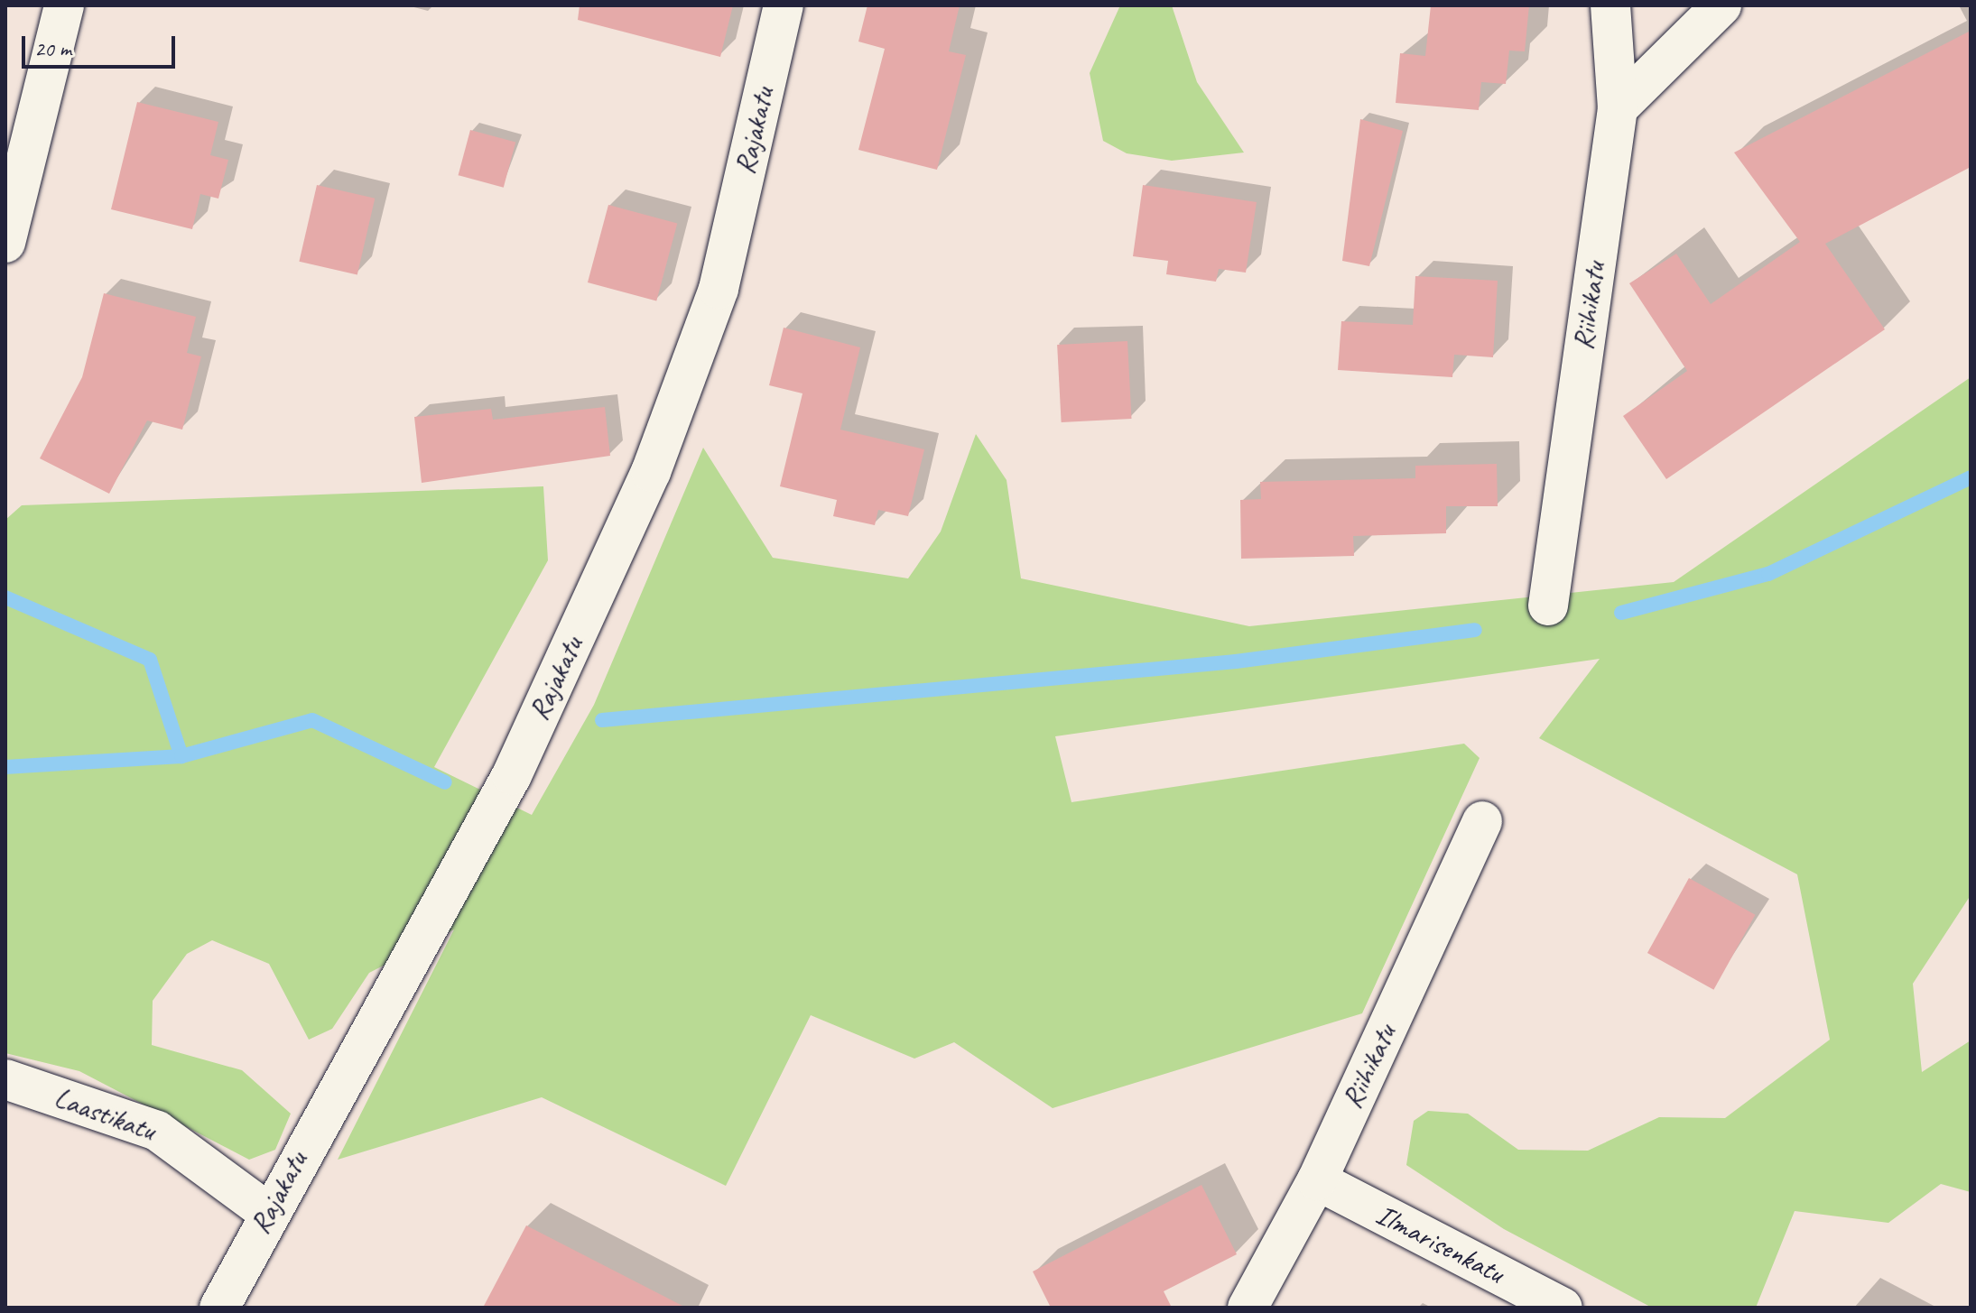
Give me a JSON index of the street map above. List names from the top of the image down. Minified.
{"streets":{"street":["Rajakatu","Riihikatu","Laastikatu","Ilmarisenkatu"]},"crossings":[["Rajakatu","Laastikatu"],["Riihikatu","Ilmarisenkatu"]],"scale_bar":"20 m"}
